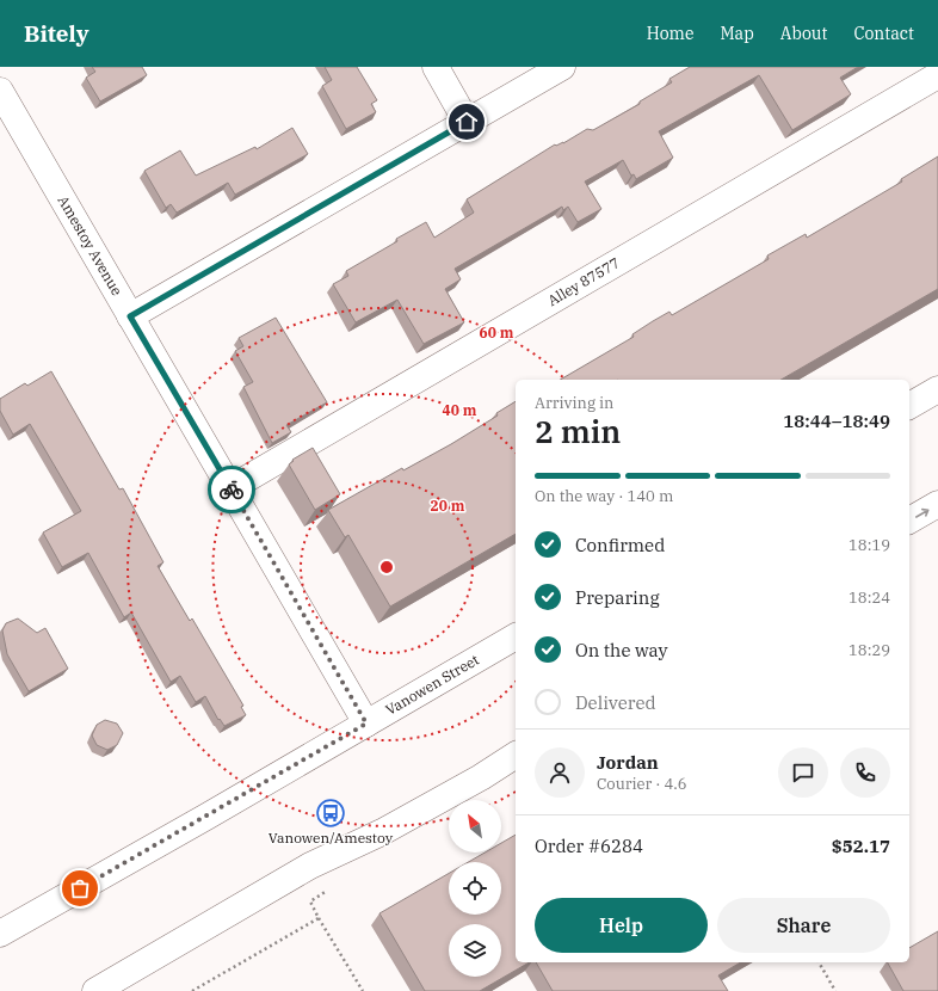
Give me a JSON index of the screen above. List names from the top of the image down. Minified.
{"streets":{"street":["Amestoy Avenue","Alley 87577","Vanowen Street"]},"crossings":[["Amestoy Avenue","Alley 87577"],["Amestoy Avenue","Vanowen Street"]],"places":{"bus stop":["Vanowen/Amestoy"]},"north":"top left","page":{"header":"Bitely","nav":["Home","Map","About","Contact"],"heading":["2 min","Arriving in","18:44–18:49"],"panel":["Jordan","Courier · 4.6","Order #6284","$52.17"],"bar":"On the way · 140 m","list":[["Confirmed","18:19"],["Preparing","18:24"],["On the way","18:29"],"Delivered"],"buttons":["Help","Share"]},"rings":["60 m","40 m","20 m"]}
